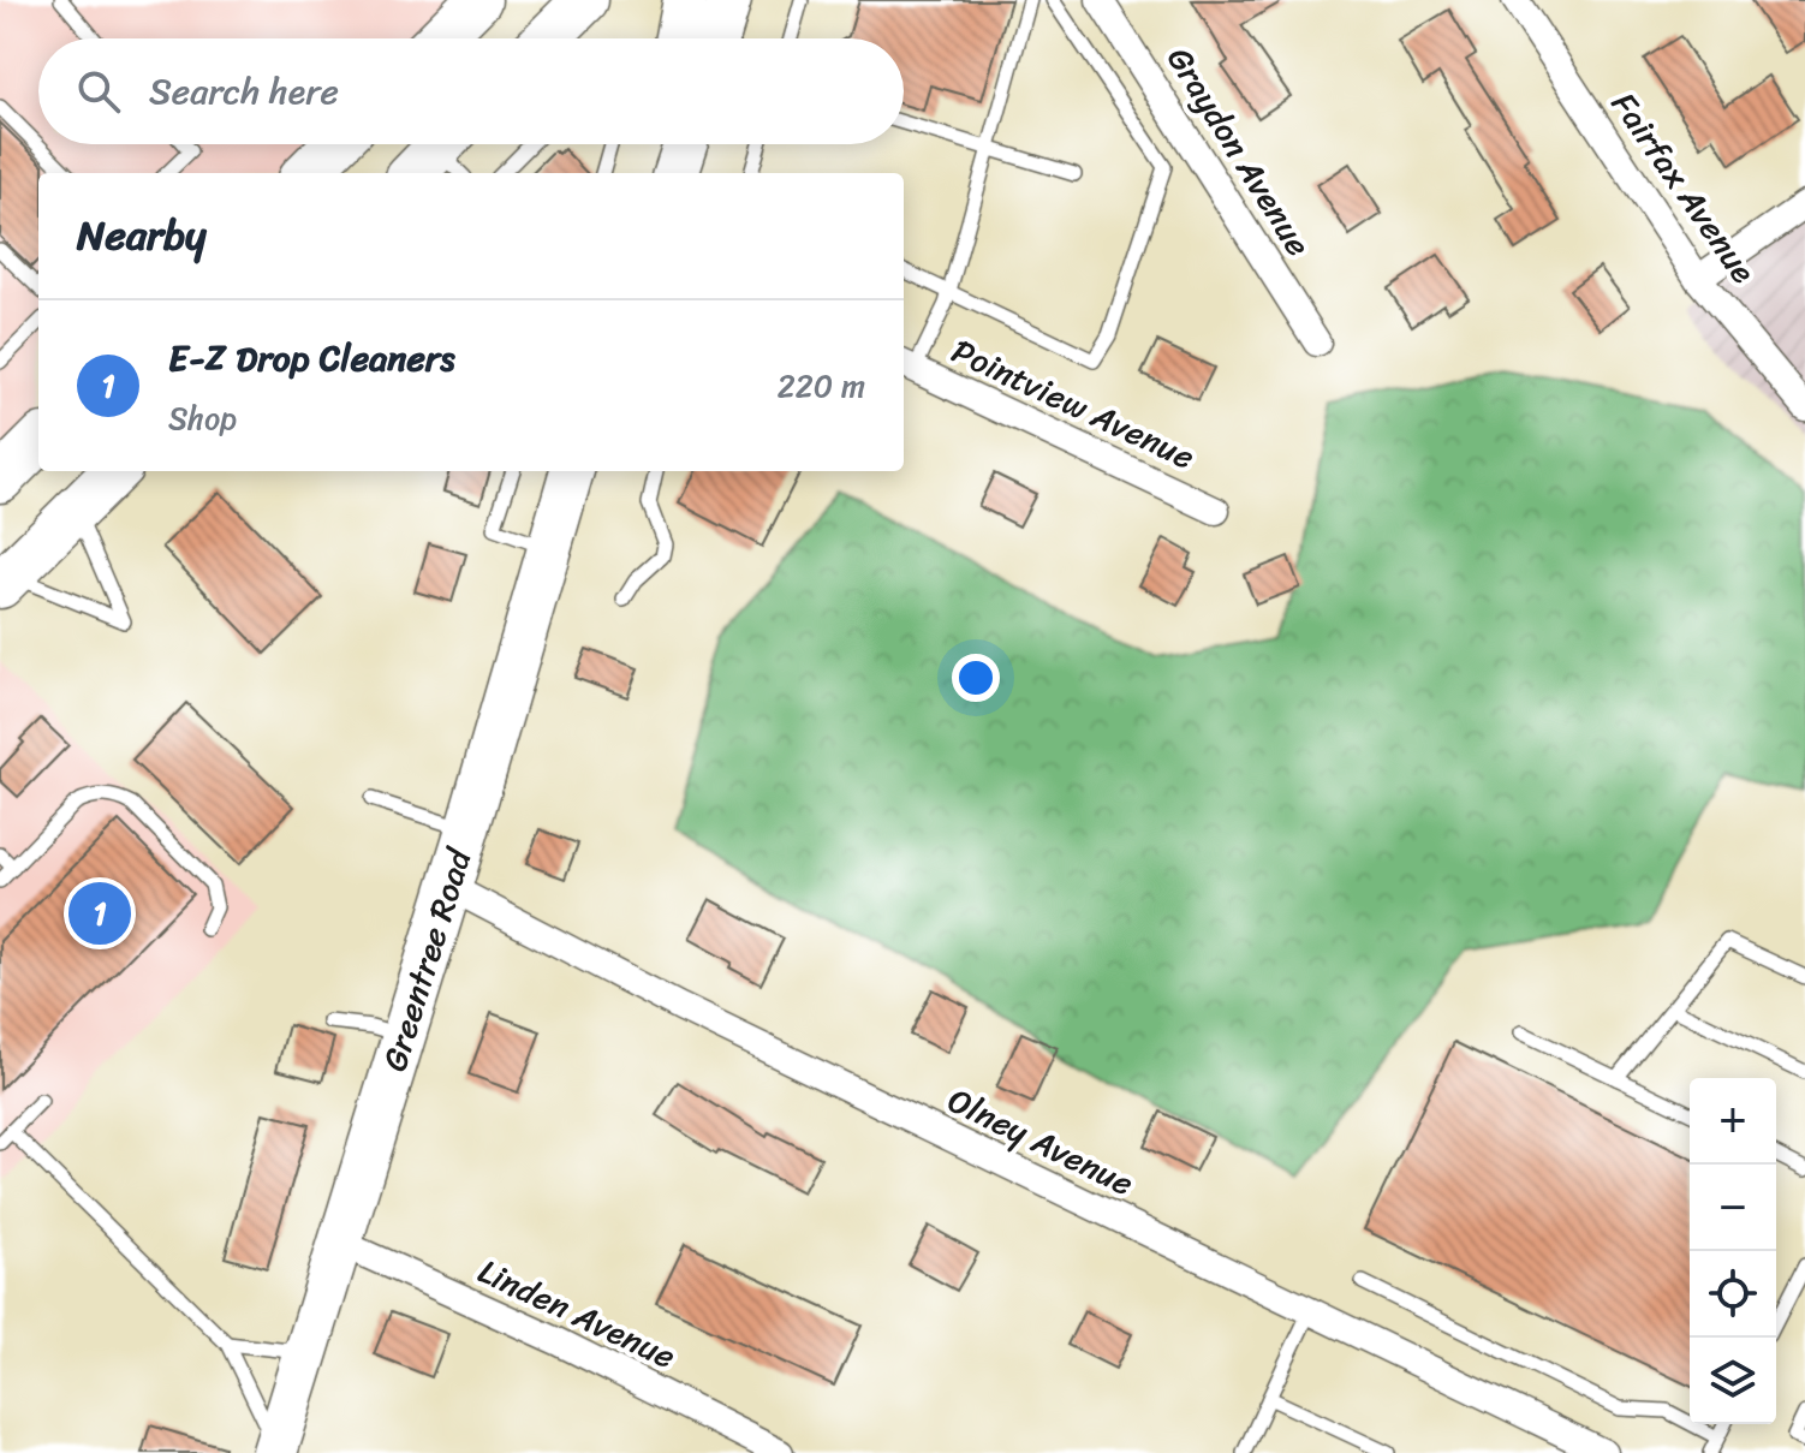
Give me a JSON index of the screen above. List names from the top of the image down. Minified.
{"streets":{"main road":["Greentree Road"],"street":["Graydon Avenue","Fairfax Avenue","Pointview Avenue","Olney Avenue","Linden Avenue"]},"crossings":[["Greentree Road","Olney Avenue"],["Greentree Road","Linden Avenue"]],"page":{"search":"Search here","heading":"Nearby","list":[{"mark":"1","name":"E-Z Drop Cleaners","note":"Shop","value":"220 m"}],"pins":"1","map_buttons":["+","−"]}}
